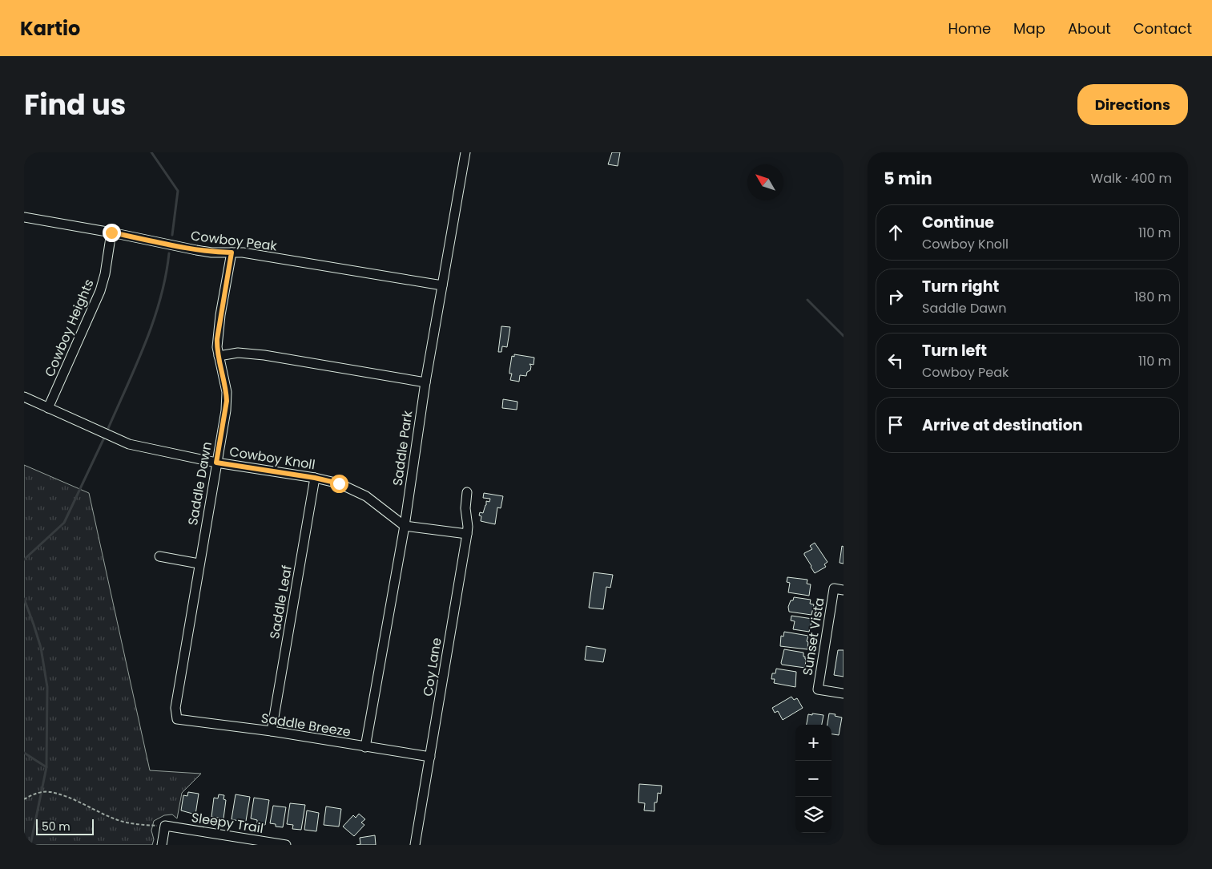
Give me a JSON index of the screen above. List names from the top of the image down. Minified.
{"streets":{"street":["Cowboy Peak","Cowboy Heights","Saddle Park","Cowboy Knoll","Saddle Dawn","Saddle Leaf","Sunset Vista","Coy Lane","Saddle Breeze","Sleepy Trail"]},"crossings":[["Cowboy Peak","Cowboy Heights"],["Cowboy Peak","Saddle Park"],["Cowboy Peak","Saddle Dawn"],["Cowboy Heights","Cowboy Knoll"],["Saddle Park","Cowboy Knoll"],["Saddle Park","Saddle Breeze"],["Cowboy Knoll","Saddle Dawn"],["Cowboy Knoll","Saddle Leaf"],["Saddle Dawn","Saddle Breeze"],["Saddle Leaf","Saddle Breeze"],["Coy Lane","Saddle Breeze"]],"scale_bar":"50 m","north":"top left","page":{"header":"Kartio","nav":["Home","Map","About","Contact"],"title":"Find us","buttons":"Directions","heading":["5 min","Walk · 400 m"],"list":[["Continue","Cowboy Knoll","110 m"],["Turn right","Saddle Dawn","180 m"],["Turn left","Cowboy Peak","110 m"],"Arrive at destination"],"map_buttons":["+","−"],"scale":"50 m"}}
